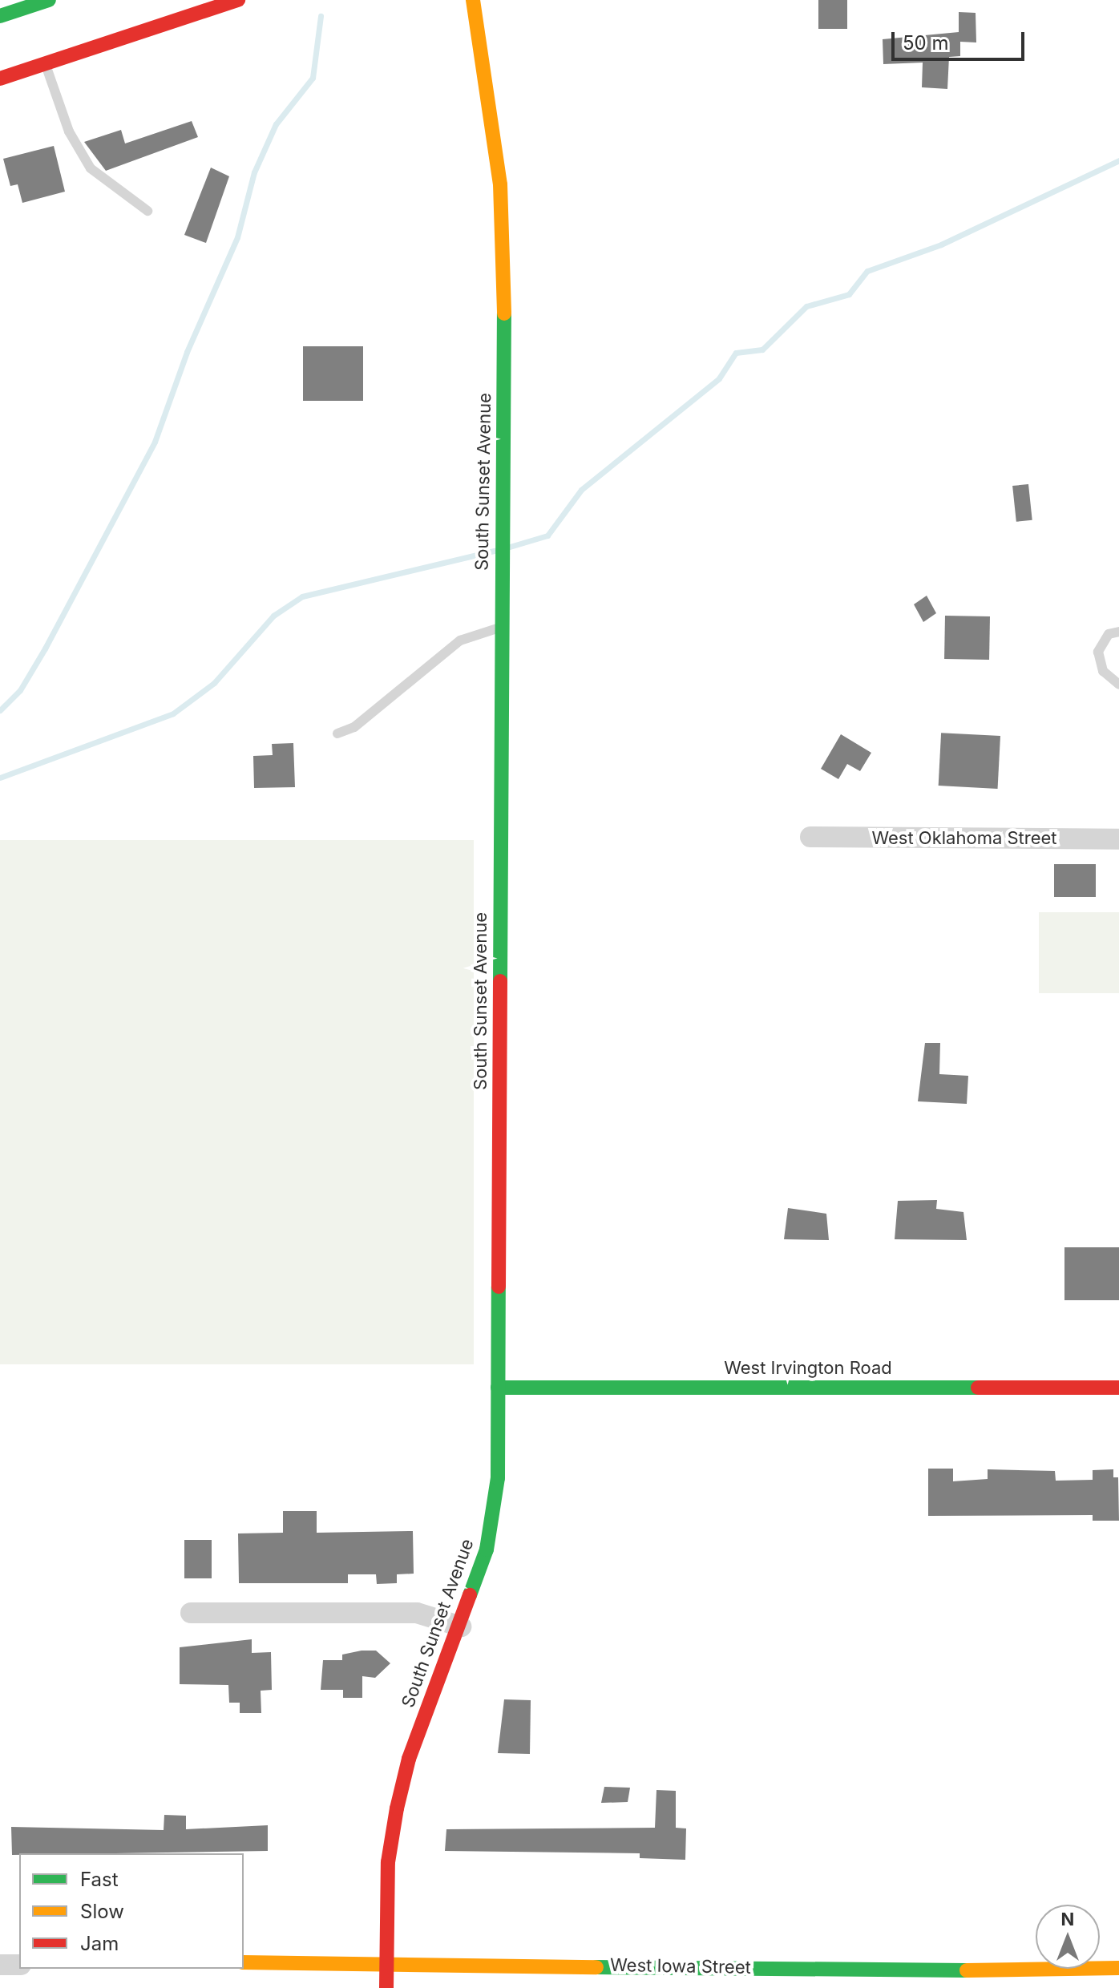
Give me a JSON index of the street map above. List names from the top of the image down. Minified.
{"streets":{"street":["South Sunset Avenue","West Oklahoma Street","West Irvington Road","West Iowa Street"]},"crossings":[["South Sunset Avenue","West Irvington Road"],["South Sunset Avenue","West Iowa Street"]],"legend":["Fast","Slow","Jam"],"scale_bar":"50 m","north":"top"}
